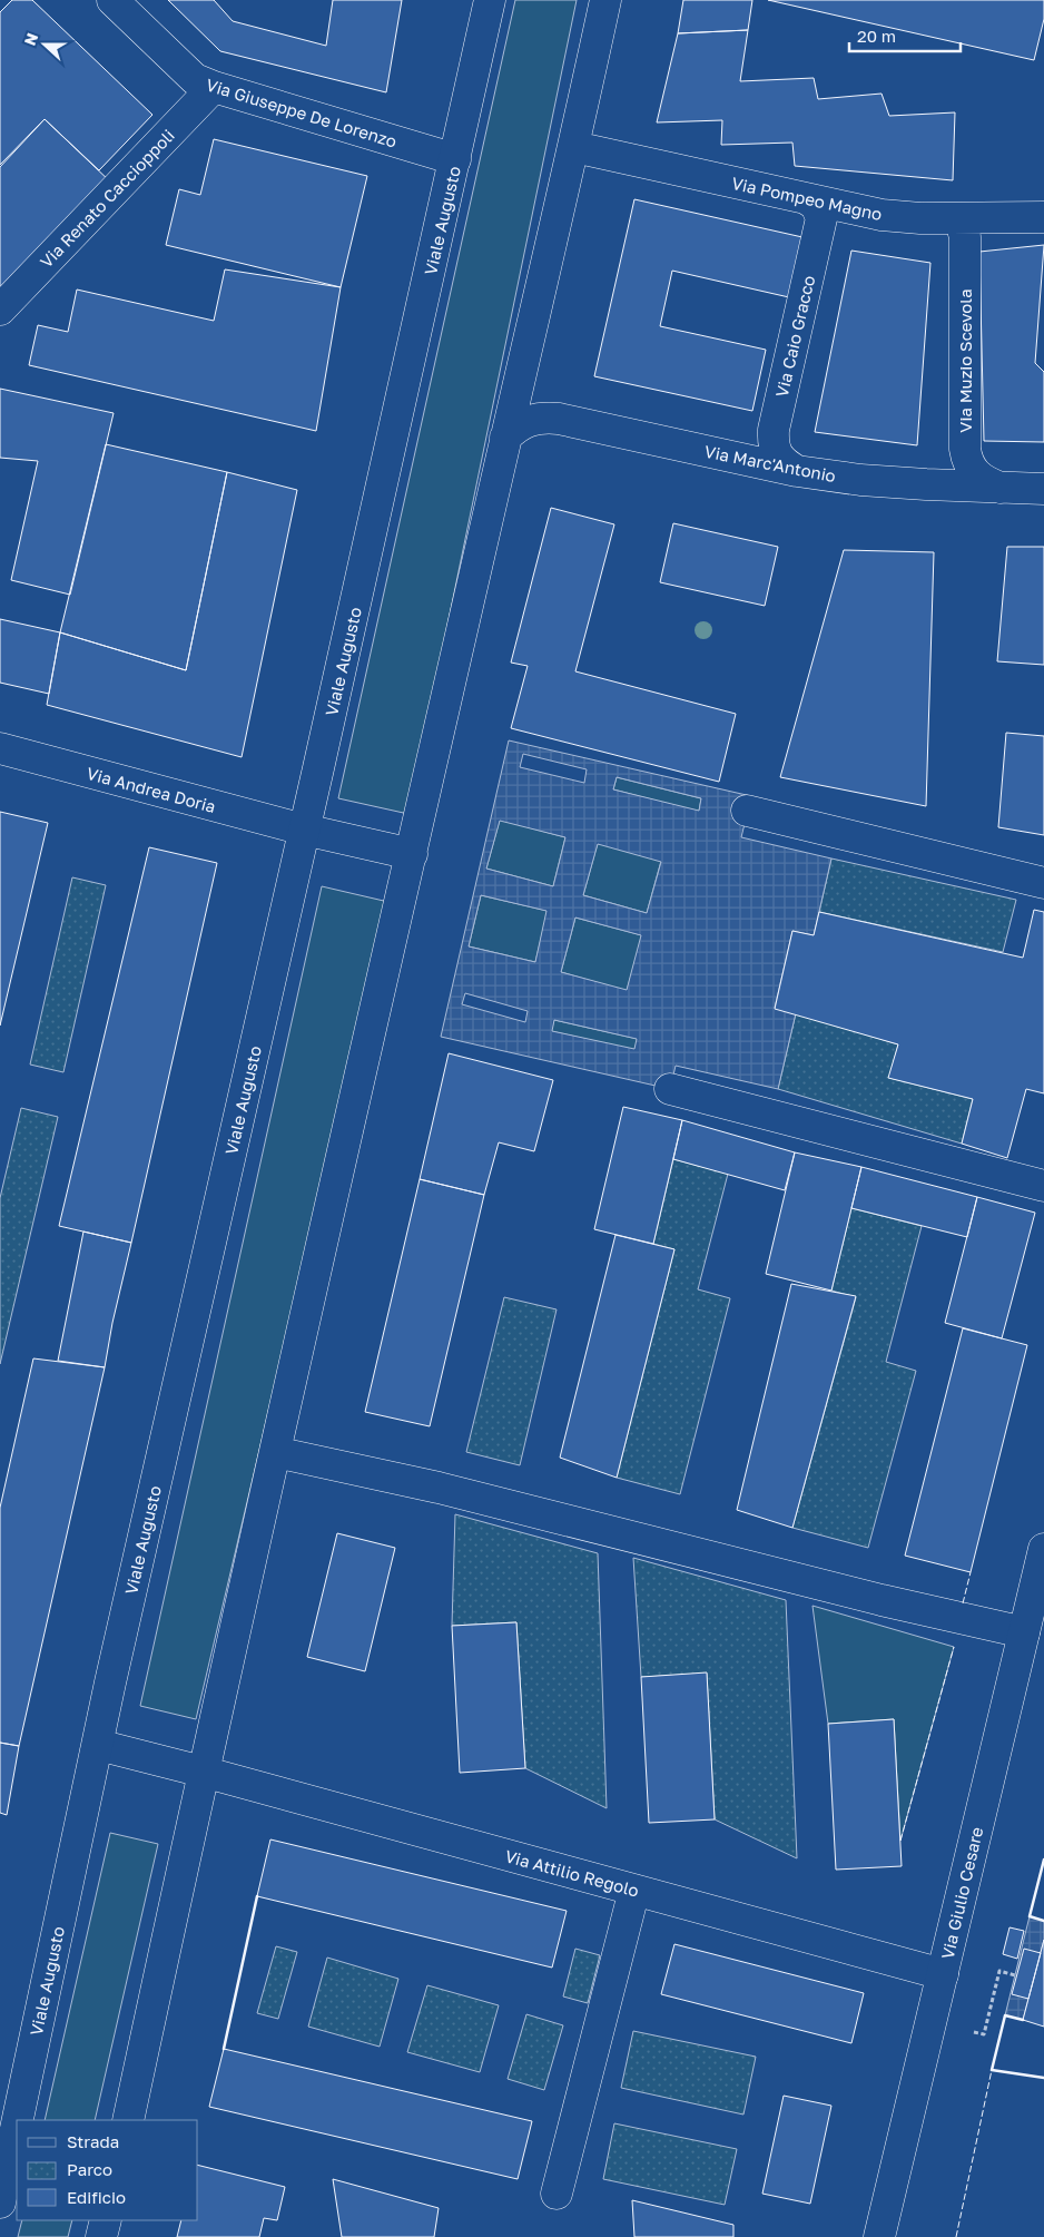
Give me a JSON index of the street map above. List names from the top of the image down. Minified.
{"streets":{"street":["Via Giuseppe De Lorenzo","Via Renato Caccioppoli","Via Pompeo Magno","Viale Augusto","Via Caio Gracco","Via Muzio Scevola","Via Marc'Antonio","Via Andrea Doria","Via Attilio Regolo","Via Giulio Cesare"]},"crossings":[["Via Giuseppe De Lorenzo","Via Renato Caccioppoli"],["Via Giuseppe De Lorenzo","Viale Augusto"],["Via Pompeo Magno","Via Caio Gracco"],["Via Pompeo Magno","Via Muzio Scevola"],["Viale Augusto","Via Andrea Doria"],["Viale Augusto","Via Attilio Regolo"],["Via Caio Gracco","Via Marc'Antonio"],["Via Muzio Scevola","Via Marc'Antonio"],["Via Attilio Regolo","Via Giulio Cesare"]],"legend":["Strada","Parco","Edificio"],"scale_bar":"20 m","north":"left"}
